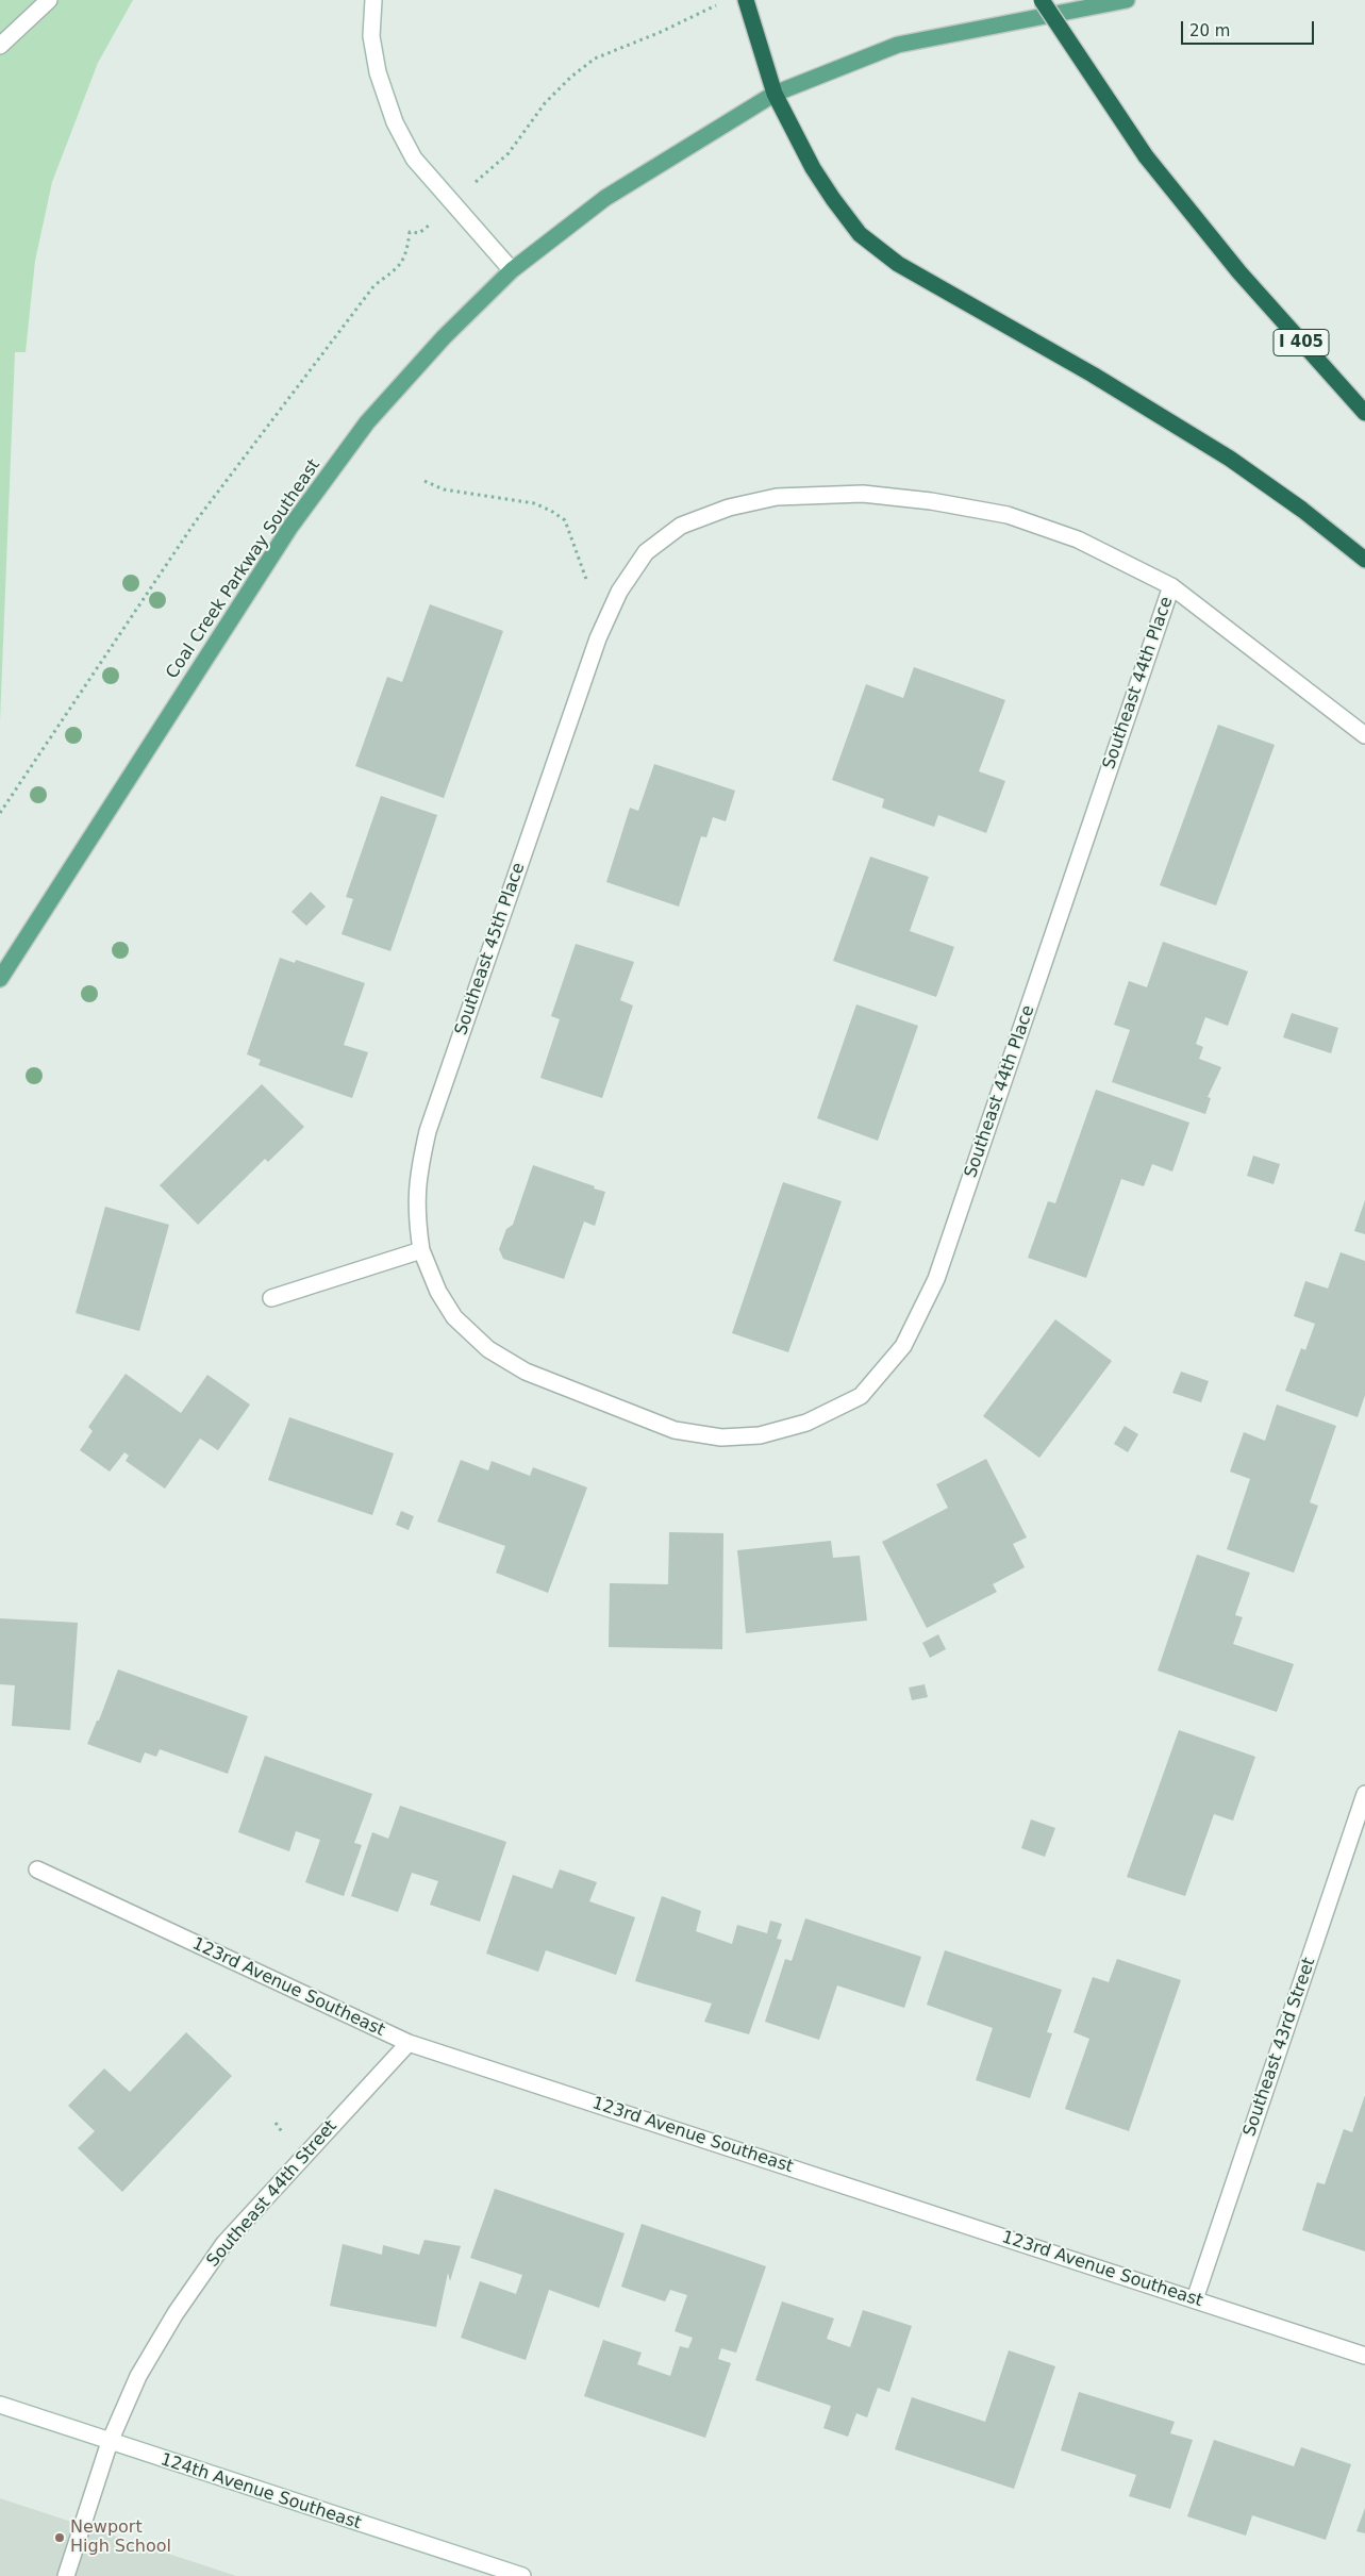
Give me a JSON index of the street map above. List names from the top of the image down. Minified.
{"streets":{"highway":["I 405"],"main road":["Coal Creek Parkway Southeast"],"street":["Southeast 44th Place","Southeast 45th Place","123rd Avenue Southeast","Southeast 43rd Street","Southeast 44th Street","124th Avenue Southeast"]},"crossings":[["Southeast 44th Place","Southeast 45th Place"],["123rd Avenue Southeast","Southeast 43rd Street"],["123rd Avenue Southeast","Southeast 44th Street"],["Southeast 44th Street","124th Avenue Southeast"]],"places":["Newport High School"],"scale_bar":"20 m"}
